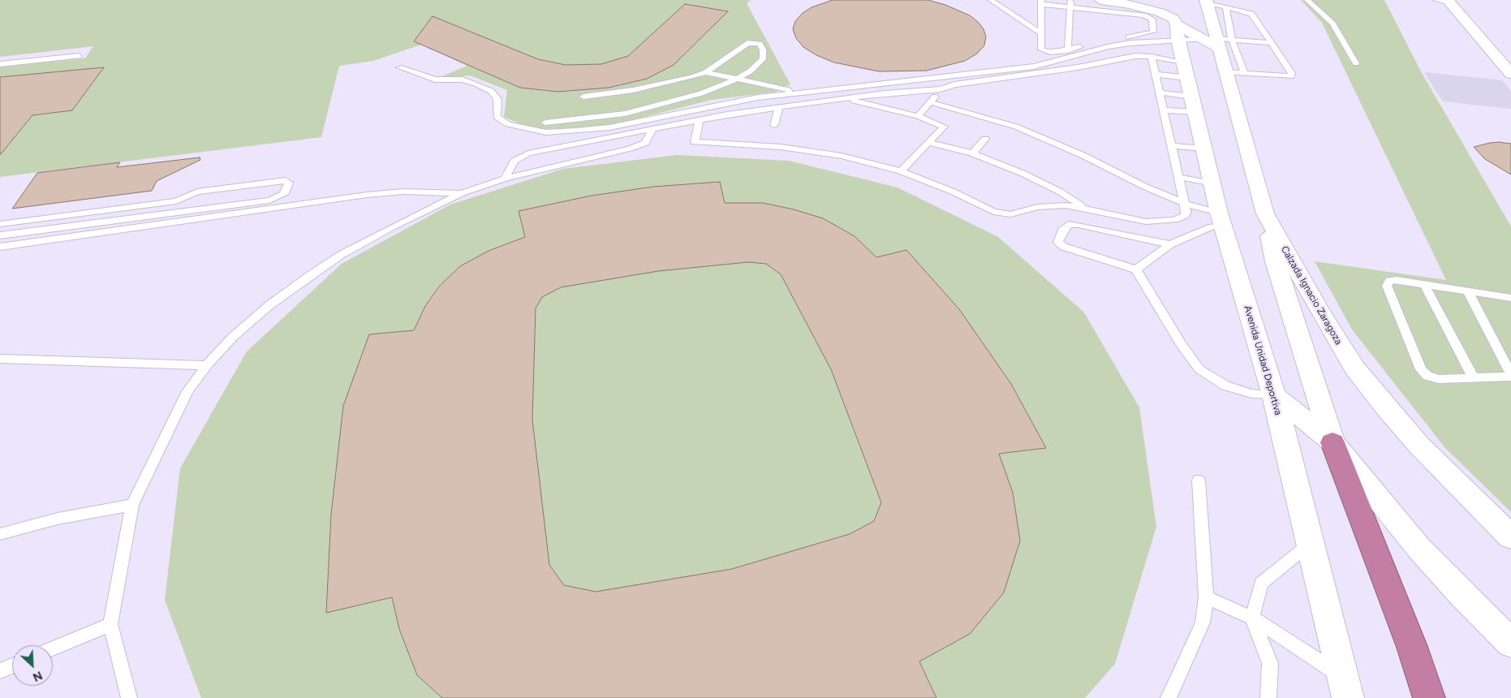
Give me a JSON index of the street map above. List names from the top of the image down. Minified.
{"streets":{"main road":["Calzada Ignacio Zaragoza","Avenida Unidad Deportiva"]},"north":"bottom right"}
